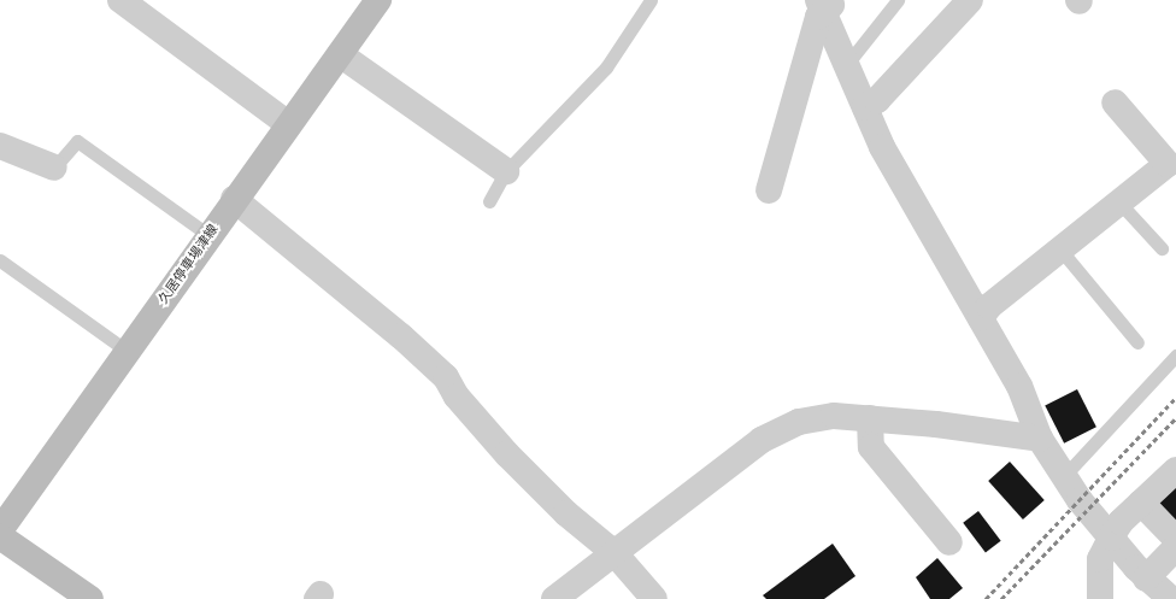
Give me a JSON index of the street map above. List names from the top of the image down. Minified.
{"streets":{"main road":["久居停車場津線"]}}
